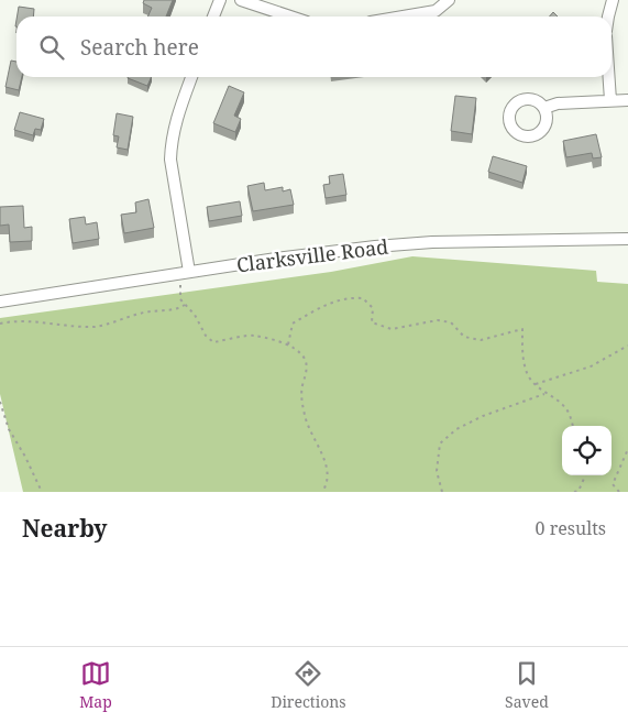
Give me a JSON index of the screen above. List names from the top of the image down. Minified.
{"streets":{"street":["Clarksville Road"]},"page":{"search":"Search here","heading":["Nearby","0 results"],"nav":["Map","Directions","Saved"]}}
